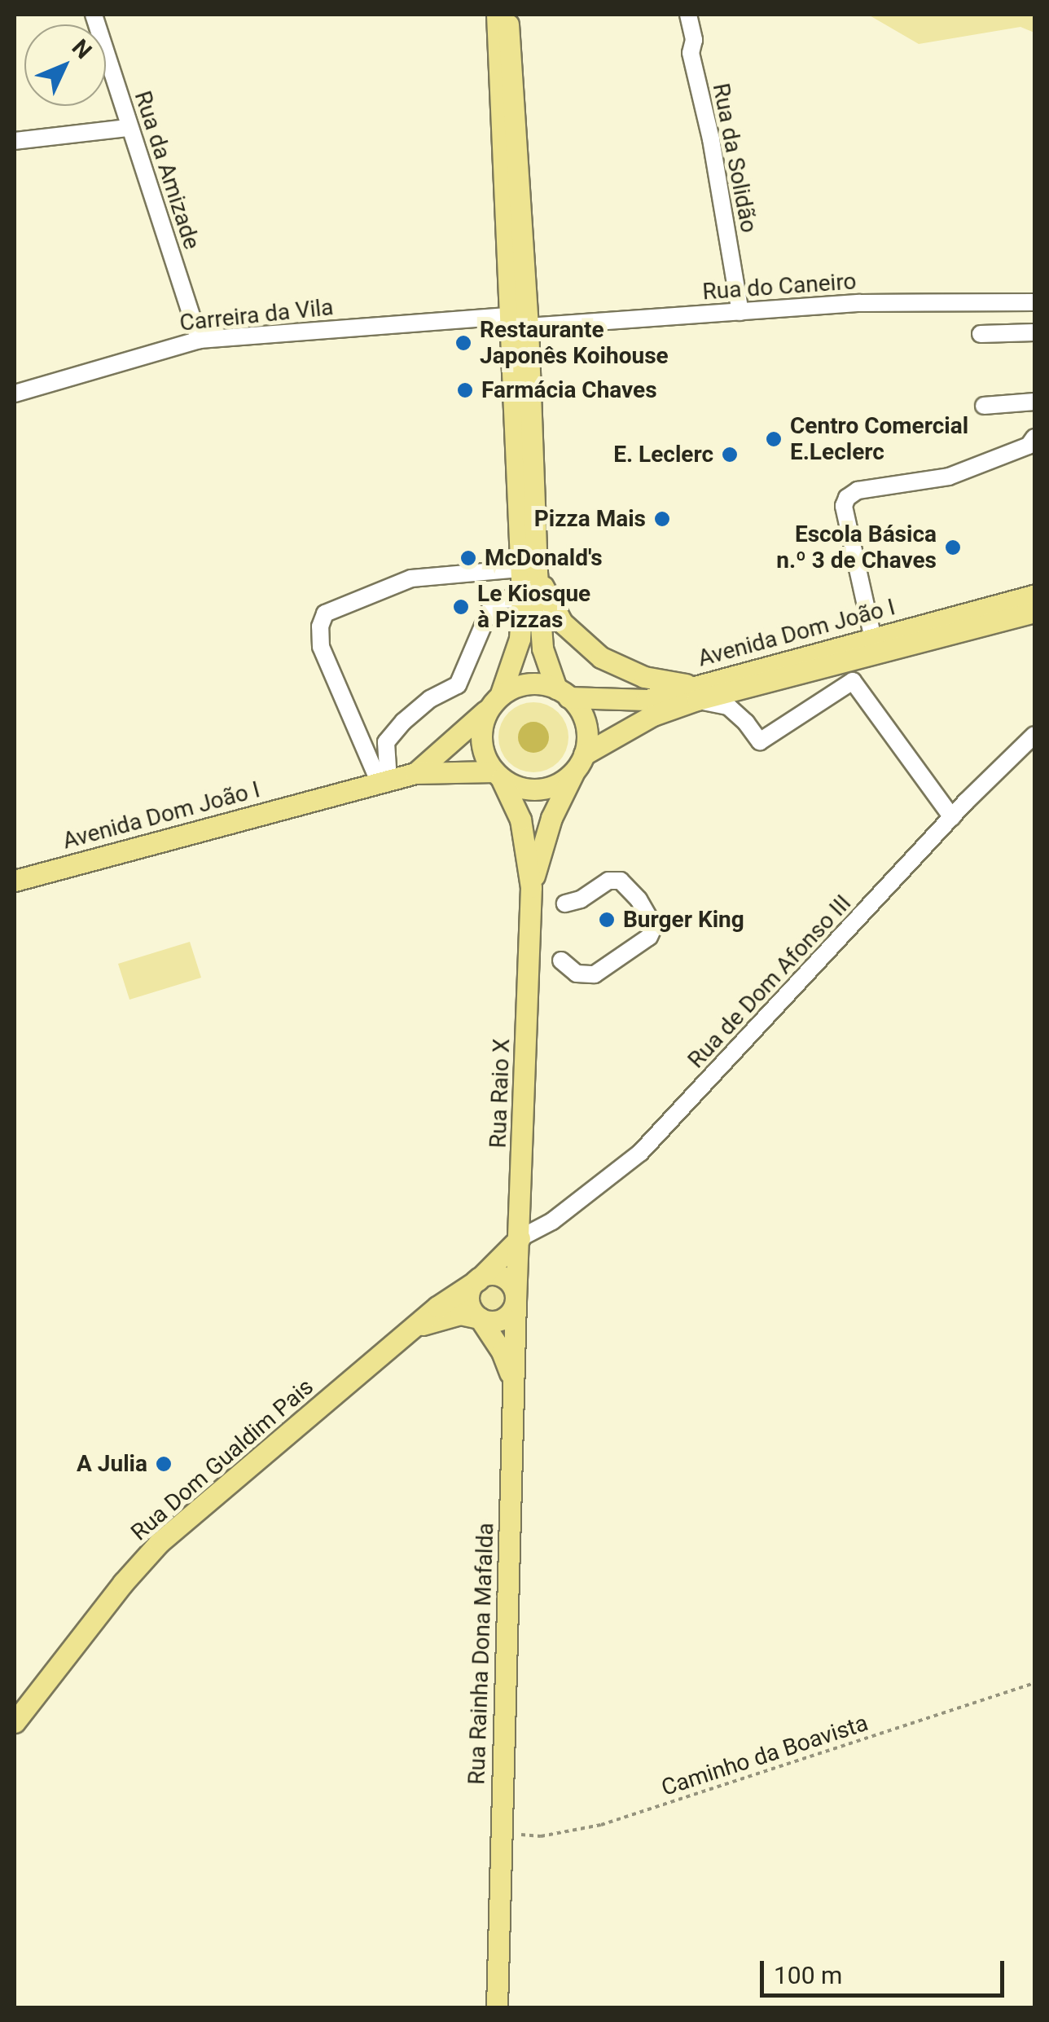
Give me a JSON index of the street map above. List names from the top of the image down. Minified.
{"streets":{"main road":["Avenida Dom João I","Rua Raio X","Rua Dom Gualdim Pais","Rua Rainha Dona Mafalda"],"street":["Rua da Solidão","Rua da Amizade","Rua do Caneiro","Carreira da Vila","Rua de Dom Afonso III"],"path":["Caminho da Boavista"]},"crossings":[["Rua da Solidão","Rua do Caneiro"],["Rua da Amizade","Carreira da Vila"],["Rua do Caneiro","Carreira da Vila"],["Avenida Dom João I","Rua Raio X"],["Rua de Dom Afonso III","Rua Raio X"],["Rua de Dom Afonso III","Rua Dom Gualdim Pais"],["Rua Raio X","Rua Dom Gualdim Pais"],["Rua Raio X","Rua Rainha Dona Mafalda"],["Rua Dom Gualdim Pais","Rua Rainha Dona Mafalda"],["Rua Rainha Dona Mafalda","Caminho da Boavista"]],"places":["Restaurante Japonês Koihouse","Farmácia Chaves","Centro Comercial E.Leclerc","E. Leclerc","Pizza Mais","Escola Básica n.º 3 de Chaves","McDonald's","Le Kiosque à Pizzas","Burger King","A Julia"],"scale_bar":"100 m","north":"top right"}
